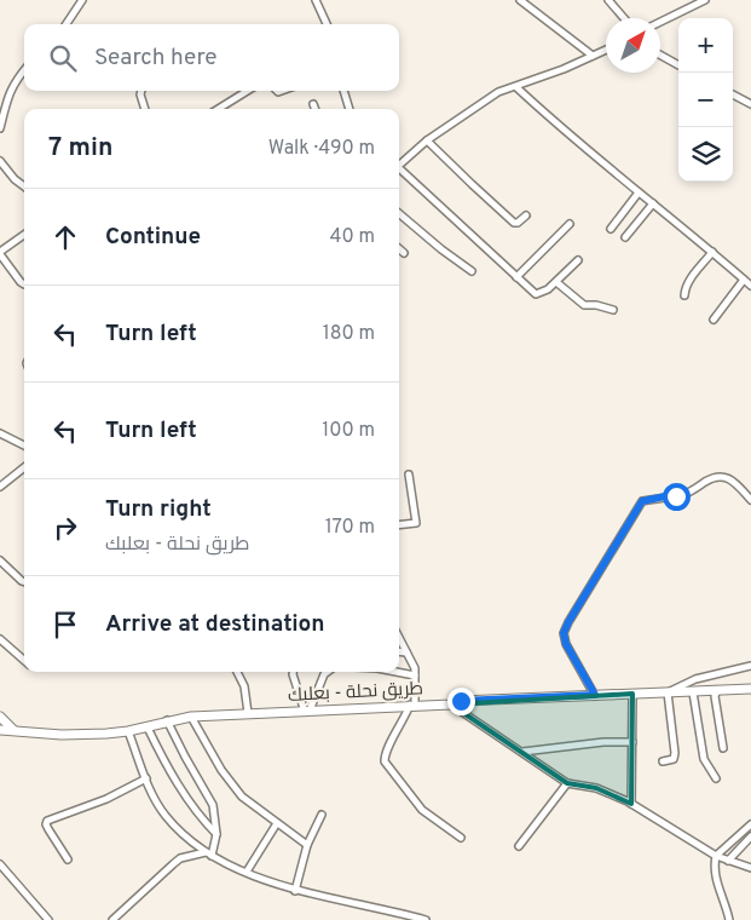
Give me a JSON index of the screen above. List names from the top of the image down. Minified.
{"streets":{"street":["طريق نحلة - بعلبك"]},"north":"top right","page":{"map_buttons":["+","−"],"search":"Search here","heading":["7 min","Walk · 490 m"],"list":[["Continue","40 m"],["Turn left","180 m"],["Turn left","100 m"],["Turn right","طريق نحلة - بعلبك","170 m"],"Arrive at destination"]}}
